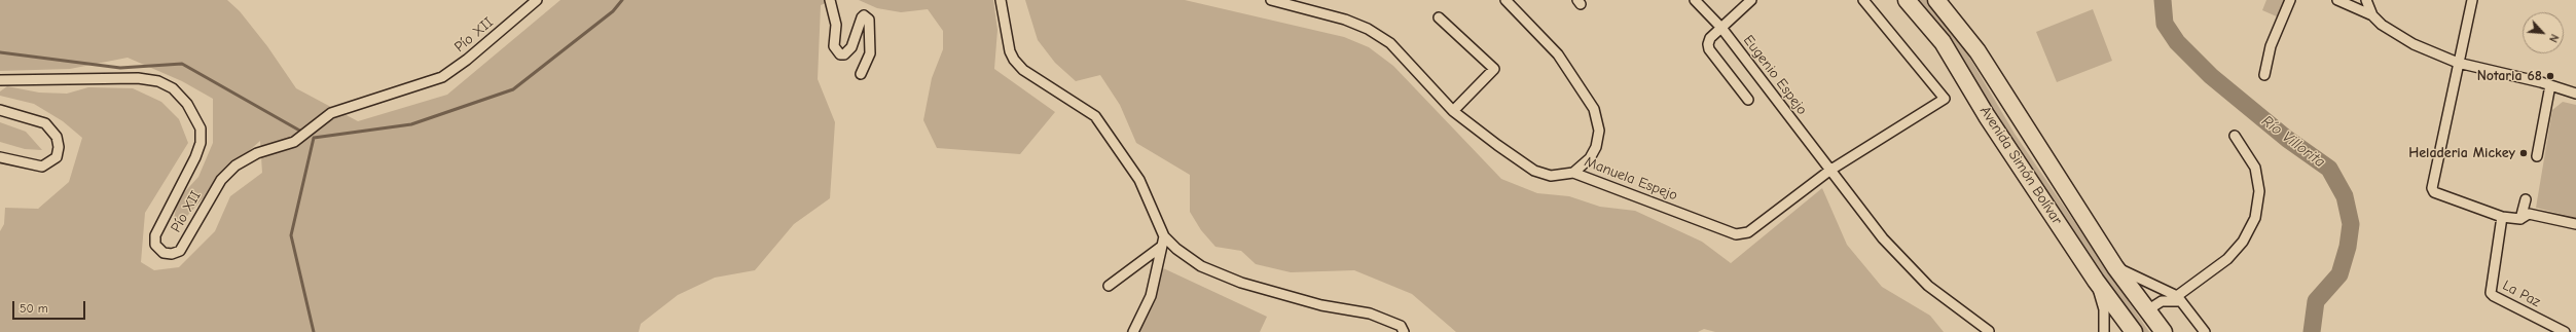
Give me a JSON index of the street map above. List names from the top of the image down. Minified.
{"streets":{"highway":["Avenida Simón Bolívar"],"street":["Pío XII","Eugenio Espejo","Manuela Espejo","La Paz"]},"crossings":[["Eugenio Espejo","Manuela Espejo"]],"water":["Río Villorita"],"places":["Notaria 68","Heladeria Mickey"],"scale_bar":"50 m","north":"bottom right"}
